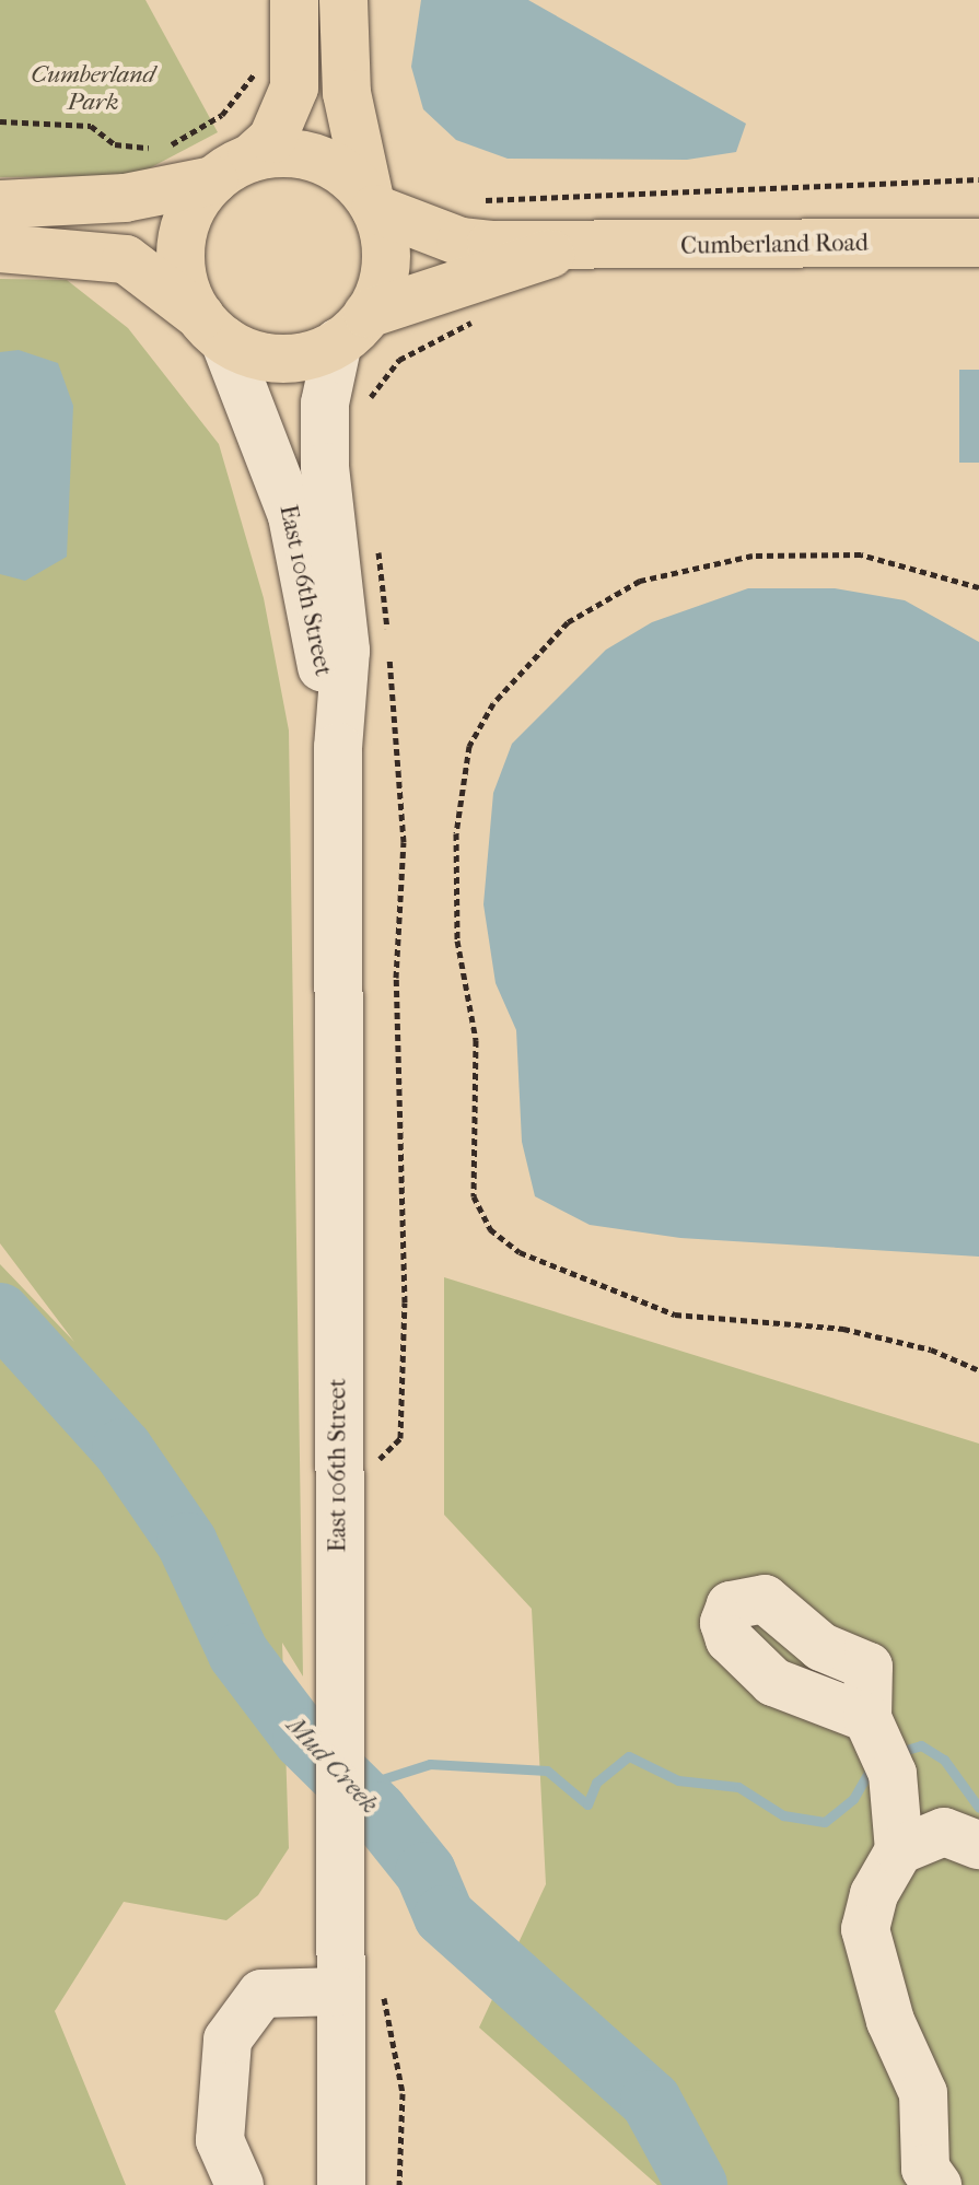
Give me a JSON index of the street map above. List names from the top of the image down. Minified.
{"streets":{"main road":["Cumberland Road"],"street":["East 106th Street"]},"crossings":[["Cumberland Road","East 106th Street"]],"water":["Mud Creek"],"parks":["Cumberland Park"]}
